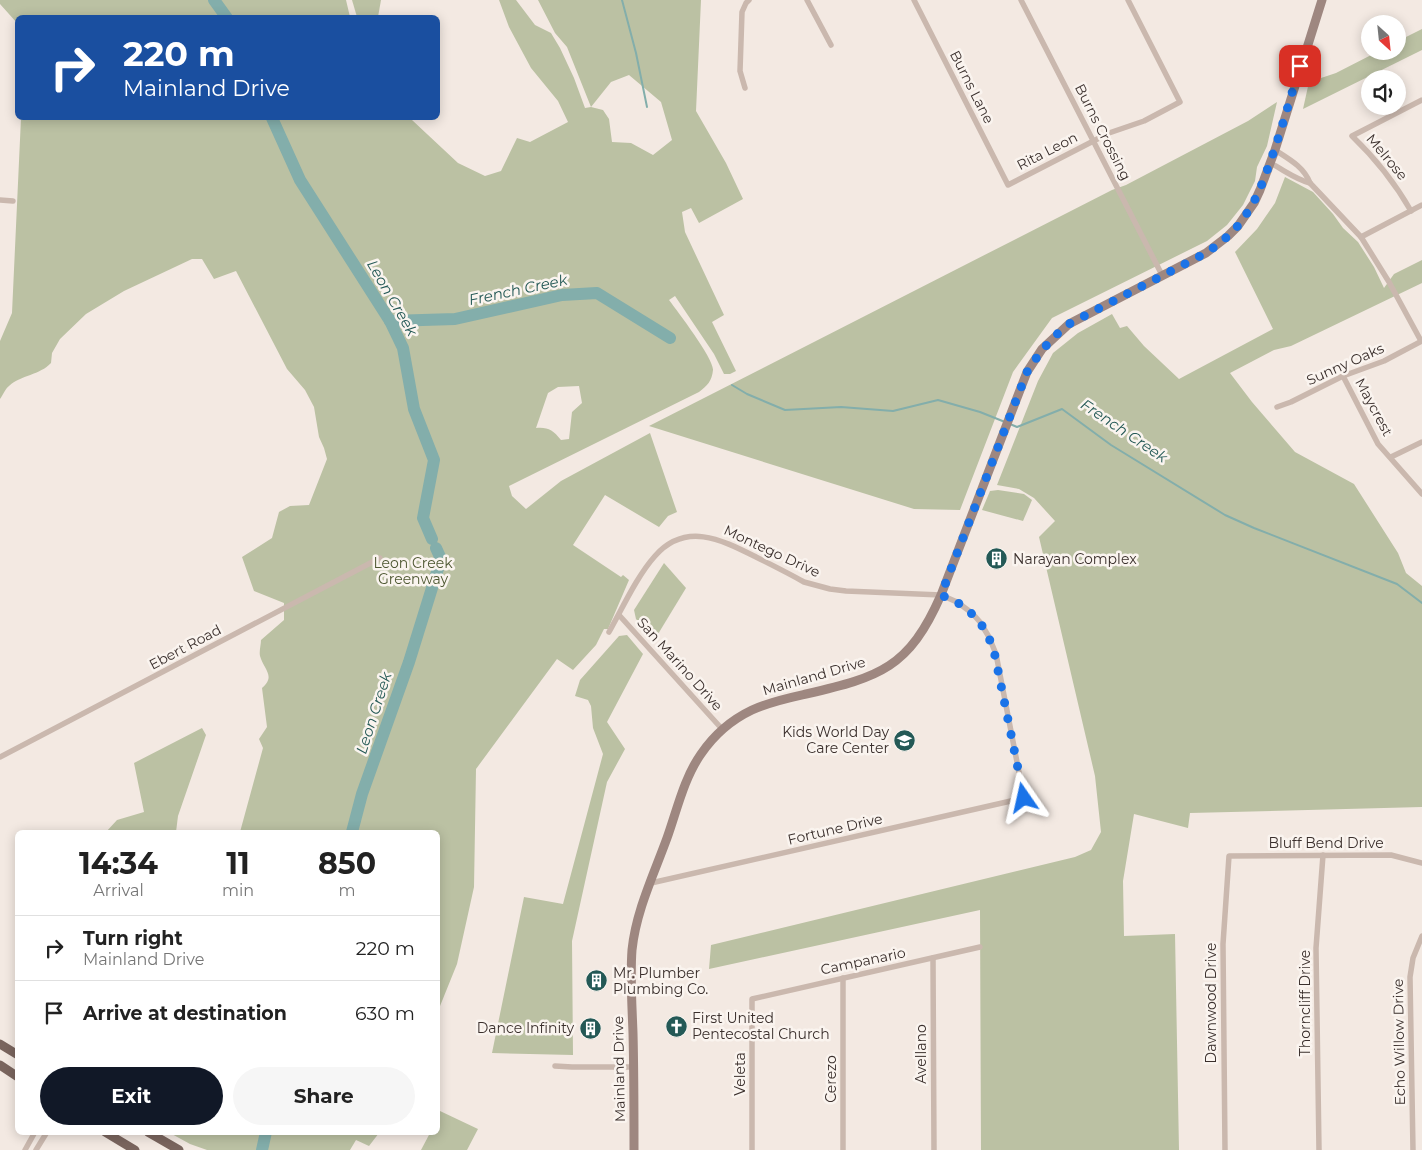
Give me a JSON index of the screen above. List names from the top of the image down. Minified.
{"streets":{"main road":["Mainland Drive"],"street":["Burns Lane","Burns Crossing","Rita Leon","Melrose","Sunny Oaks","Maycrest","Montego Drive","Ebert Road","San Marino Drive","Fortune Drive","Bluff Bend Drive","Campanario","Dawnwood Drive","Thorncliff Drive","Echo Willow Drive","Avellano","Veleta","Cerezo"]},"crossings":[["Burns Lane","Rita Leon"],["Burns Crossing","Rita Leon"],["Burns Crossing","Mainland Drive"],["Sunny Oaks","Maycrest"],["Montego Drive","San Marino Drive"],["Montego Drive","Mainland Drive"],["Montego Drive","Fortune Drive"],["San Marino Drive","Mainland Drive"],["Mainland Drive","Fortune Drive"],["Bluff Bend Drive","Dawnwood Drive"],["Bluff Bend Drive","Thorncliff Drive"],["Campanario","Avellano"],["Campanario","Veleta"],["Campanario","Cerezo"]],"water":["French Creek","Leon Creek"],"parks":["Leon Creek Greenway"],"places":{"building":["Narayan Complex","Mr. Plumber Plumbing Co.","Dance Infinity"],"school or university":["Kids World Day Care Center"],"church":["First United Pentecostal Church"]},"north":"bottom right","page":{"turn":["220 m","Mainland Drive"],"eta":["14:34","Arrival","11","min","850","m"],"list":[{"name":"Turn right","note":"Mainland Drive","value":"220 m"},{"name":"Arrive at destination","value":"630 m"}],"buttons":["Exit","Share"]}}
